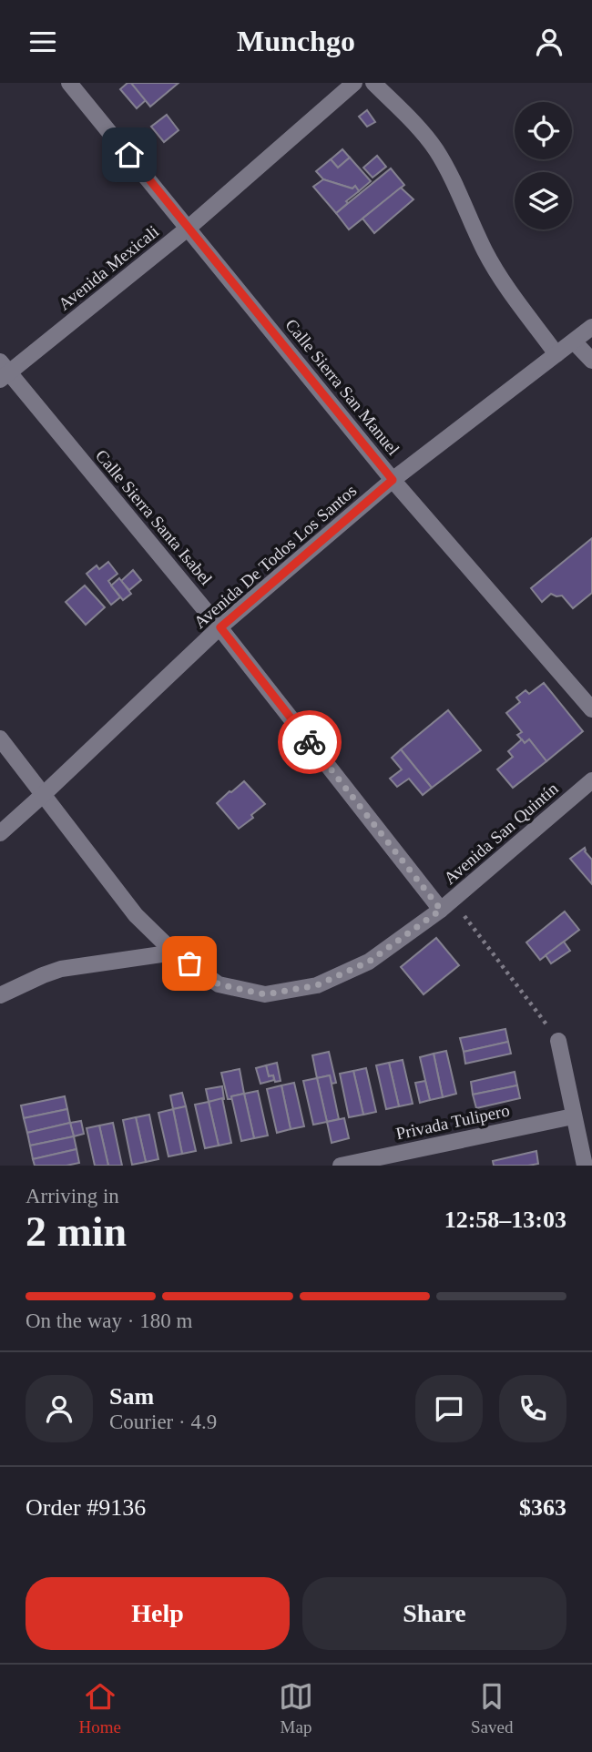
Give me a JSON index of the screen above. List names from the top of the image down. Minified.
{"streets":{"street":["Avenida Mexicali","Calle Sierra San Manuel","Calle Sierra Santa Isabel","Avenida De Todos Los Santos","Avenida San Quintín","Privada Tulipero"]},"crossings":[["Avenida Mexicali","Calle Sierra San Manuel"],["Avenida Mexicali","Calle Sierra Santa Isabel"],["Calle Sierra San Manuel","Avenida De Todos Los Santos"],["Calle Sierra Santa Isabel","Avenida De Todos Los Santos"],["Calle Sierra Santa Isabel","Avenida San Quintín"],["Avenida De Todos Los Santos","Avenida San Quintín"]],"page":{"header":"Munchgo","heading":["2 min","Arriving in","12:58–13:03"],"panel":["Sam","Courier · 4.9","Order #9136","$363"],"bar":"On the way · 180 m","buttons":["Help","Share"],"tabs":["Home","Map","Saved"]}}
